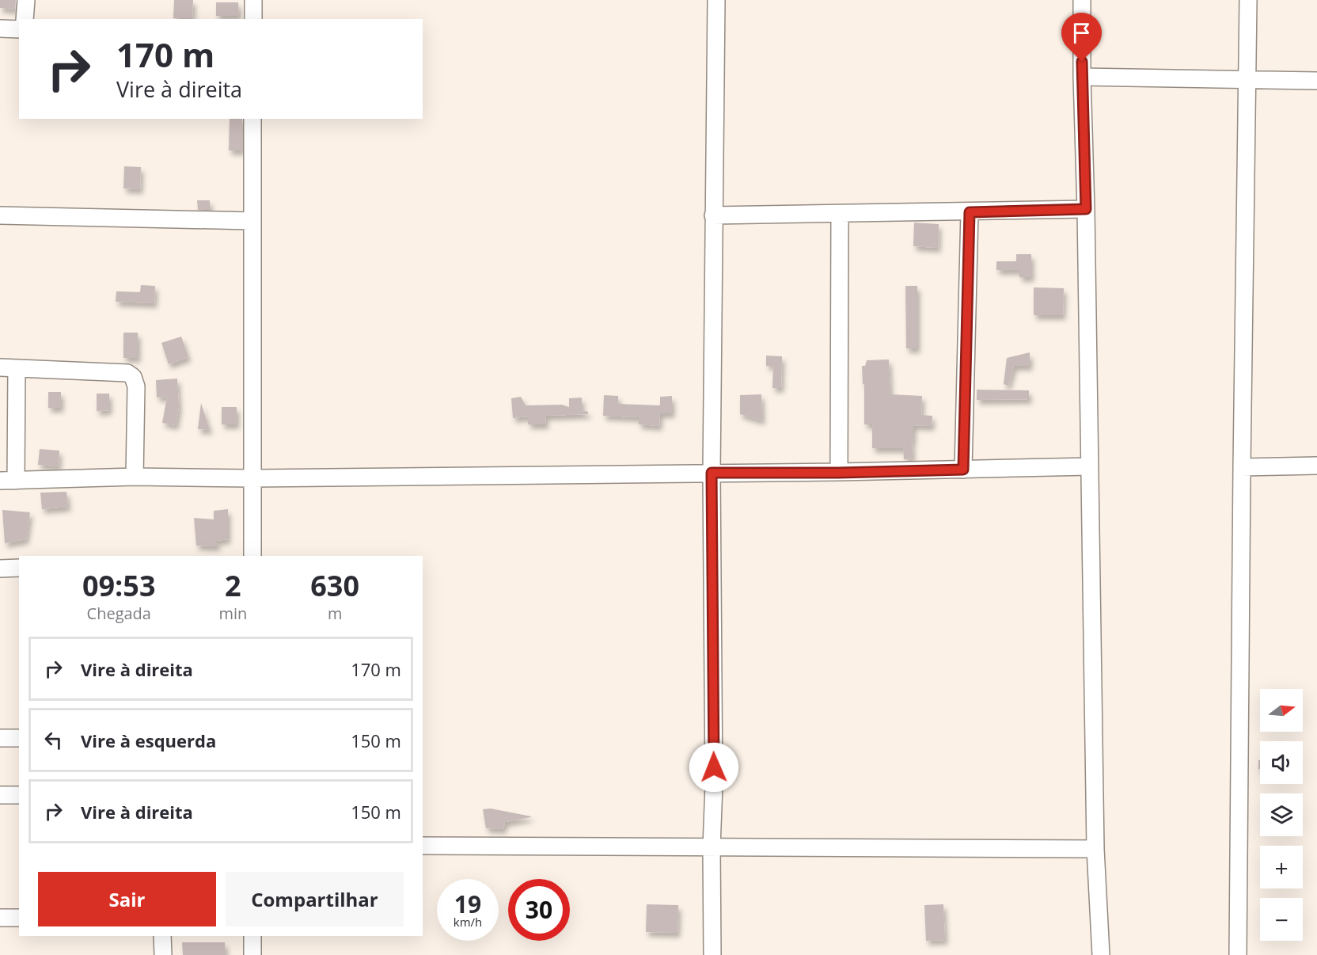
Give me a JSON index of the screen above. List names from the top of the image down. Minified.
{"north":"right","page":{"turn":["170 m","Vire à direita"],"eta":["09:53","Chegada","2","min","630","m"],"list":[{"name":"Vire à direita","value":"170 m"},{"name":"Vire à esquerda","value":"150 m"},{"name":"Vire à direita","value":"150 m"}],"map_buttons":["+","−"],"buttons":["Sair","Compartilhar"],"speed":"19 km/h","limit":"30"}}
